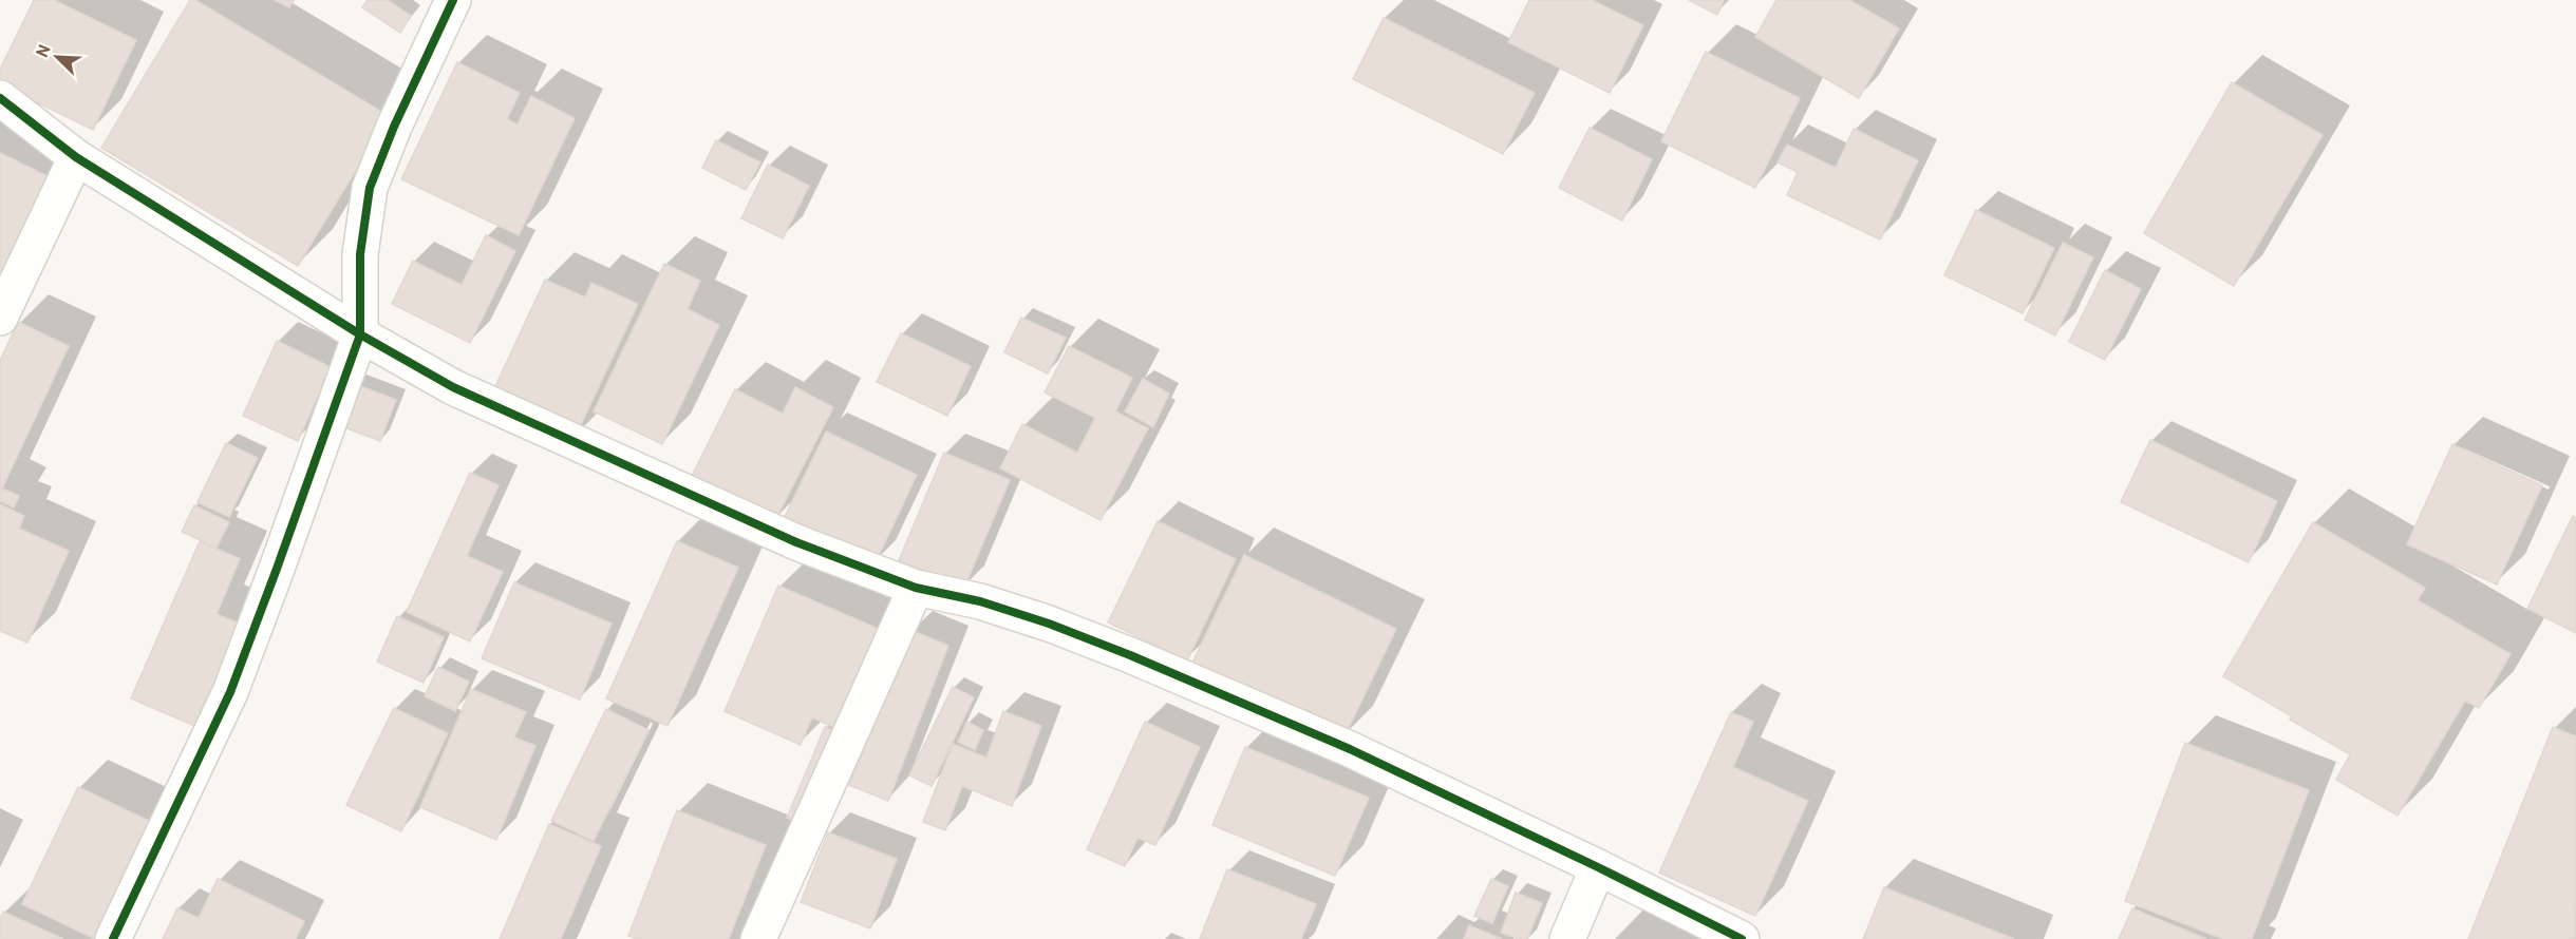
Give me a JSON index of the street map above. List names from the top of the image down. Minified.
{"north":"top left"}
